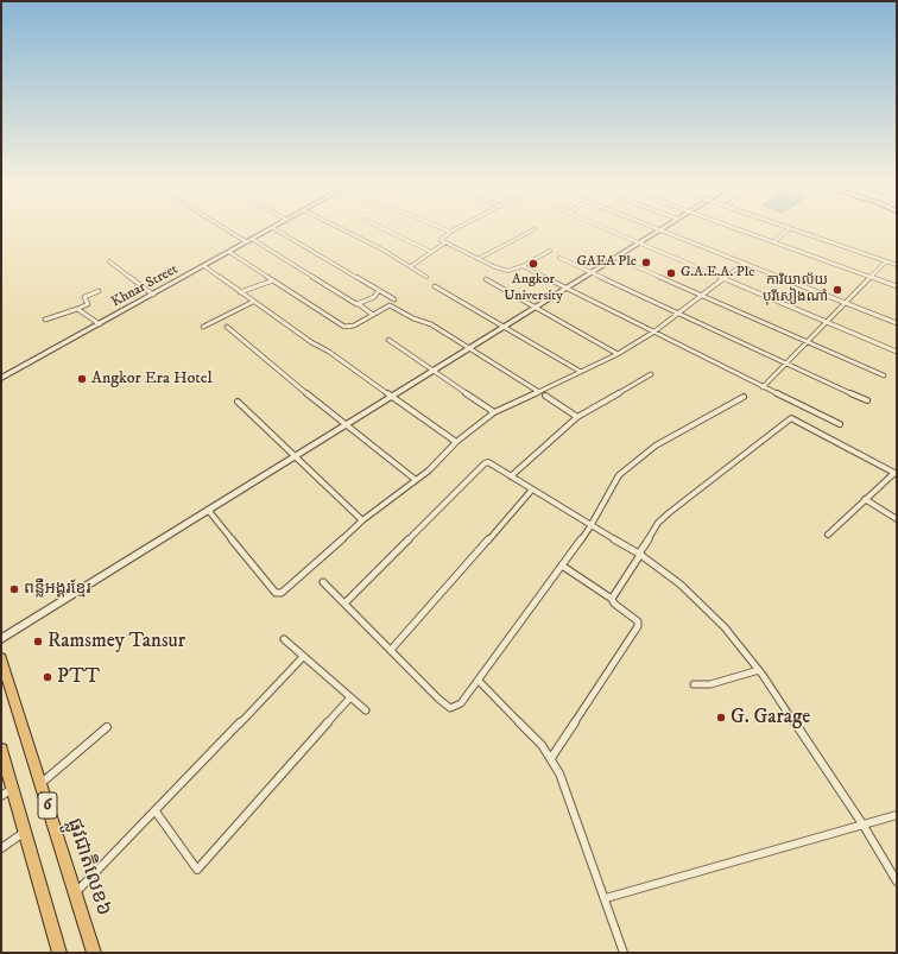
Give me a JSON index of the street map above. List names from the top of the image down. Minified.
{"streets":{"highway":["6","ផ្លូវជាតិលេខ៦"],"street":["Khnar Street"]},"places":["GAEA Plc","Angkor University","G.A.E.A. Plc","ការិយាល័យ បុរីសៀងណាំ","Angkor Era Hotel","ពន្លឺអង្គរខ្មែរ","Ramsmey Tansur","PTT","G. Garage"]}
